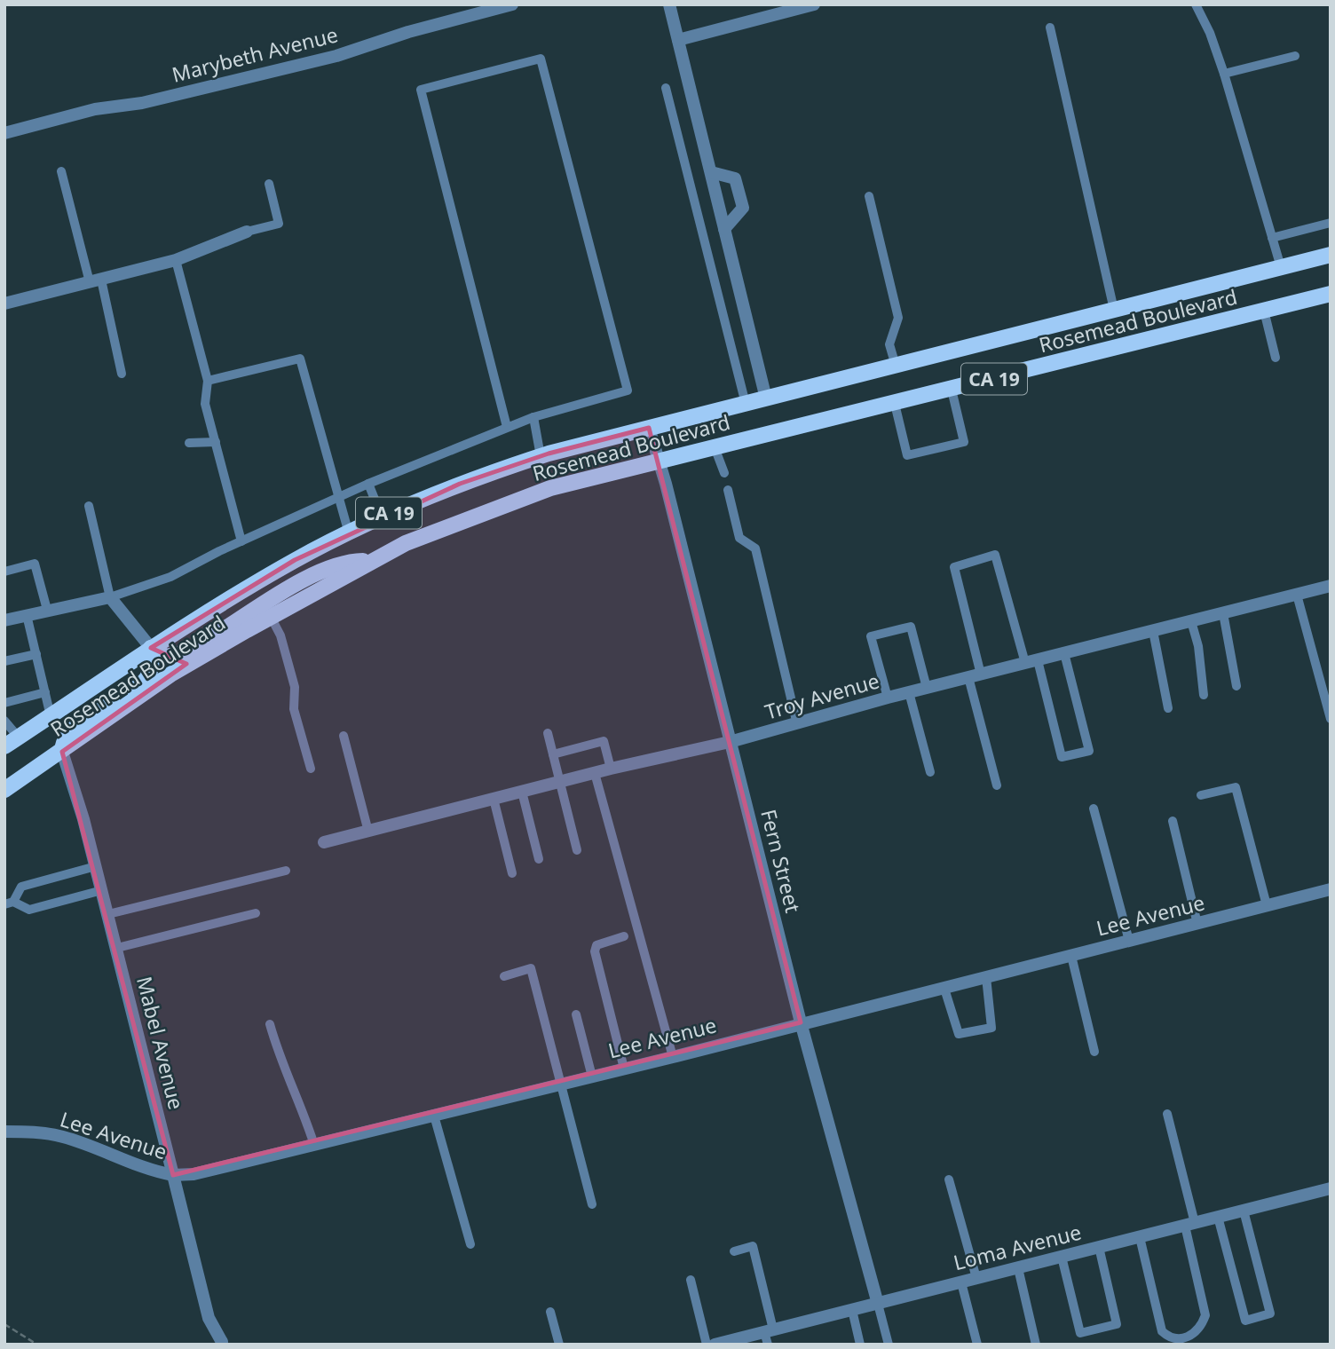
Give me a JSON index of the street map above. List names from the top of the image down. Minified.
{"streets":{"main road":["Rosemead Boulevard","CA 19"],"street":["Marybeth Avenue","Troy Avenue","Fern Street","Lee Avenue","Mabel Avenue","Loma Avenue"]},"crossings":[["Rosemead Boulevard","Fern Street"],["Rosemead Boulevard","Mabel Avenue"],["Troy Avenue","Fern Street"],["Fern Street","Lee Avenue"],["Fern Street","Loma Avenue"],["Lee Avenue","Mabel Avenue"]]}
